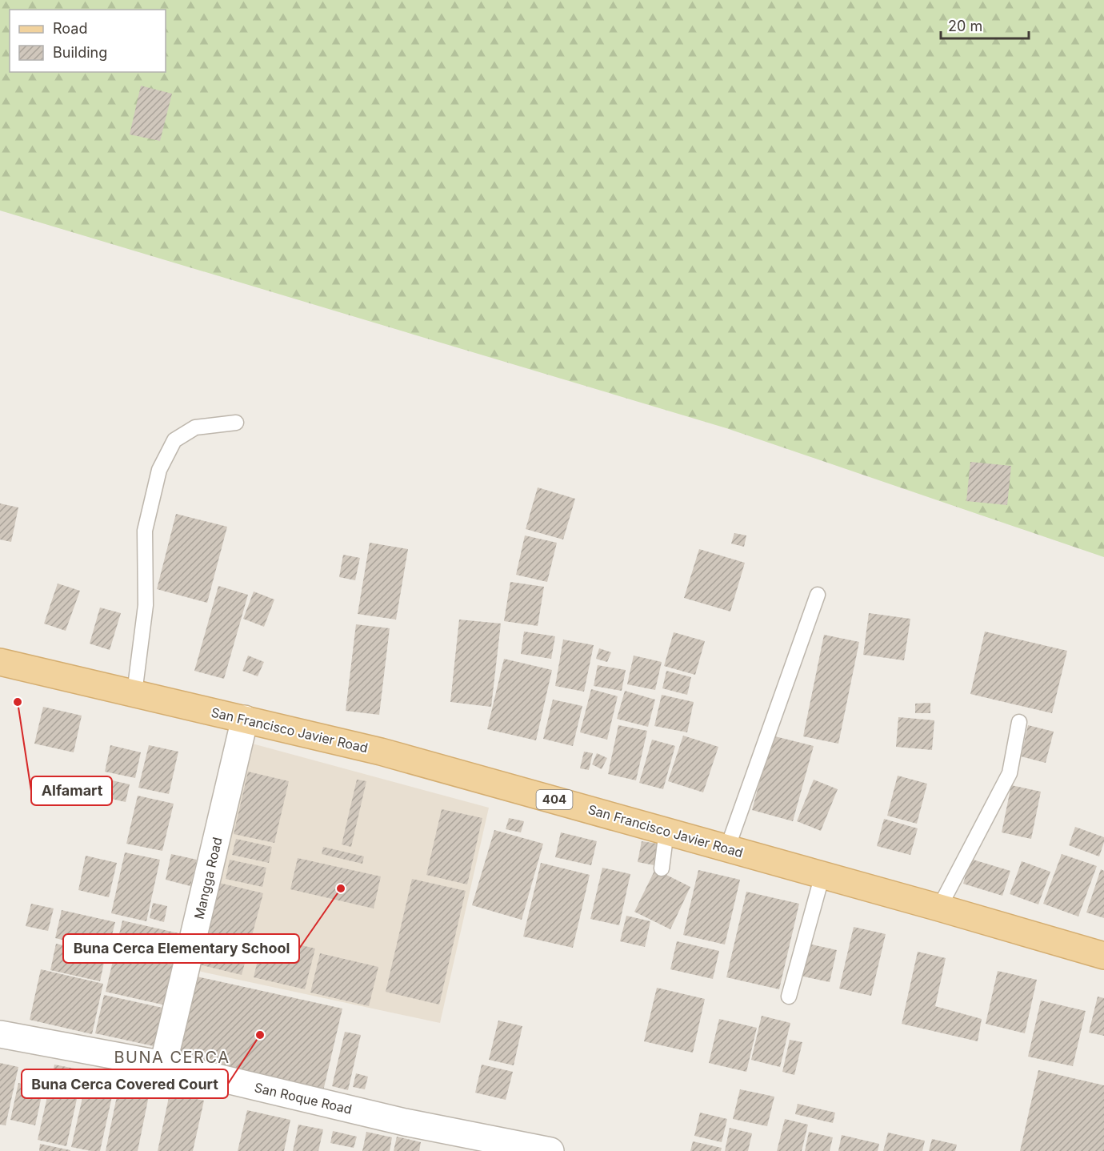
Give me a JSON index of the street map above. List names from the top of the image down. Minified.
{"streets":{"main road":["San Francisco Javier Road","404"],"street":["Mangga Road","San Roque Road"]},"crossings":[["San Francisco Javier Road","Mangga Road"],["Mangga Road","San Roque Road"]],"districts":["BUNA CERCA"],"places":["Alfamart","Buna Cerca Elementary School","Buna Cerca Covered Court"],"legend":["Road","Building"],"scale_bar":"20 m"}
